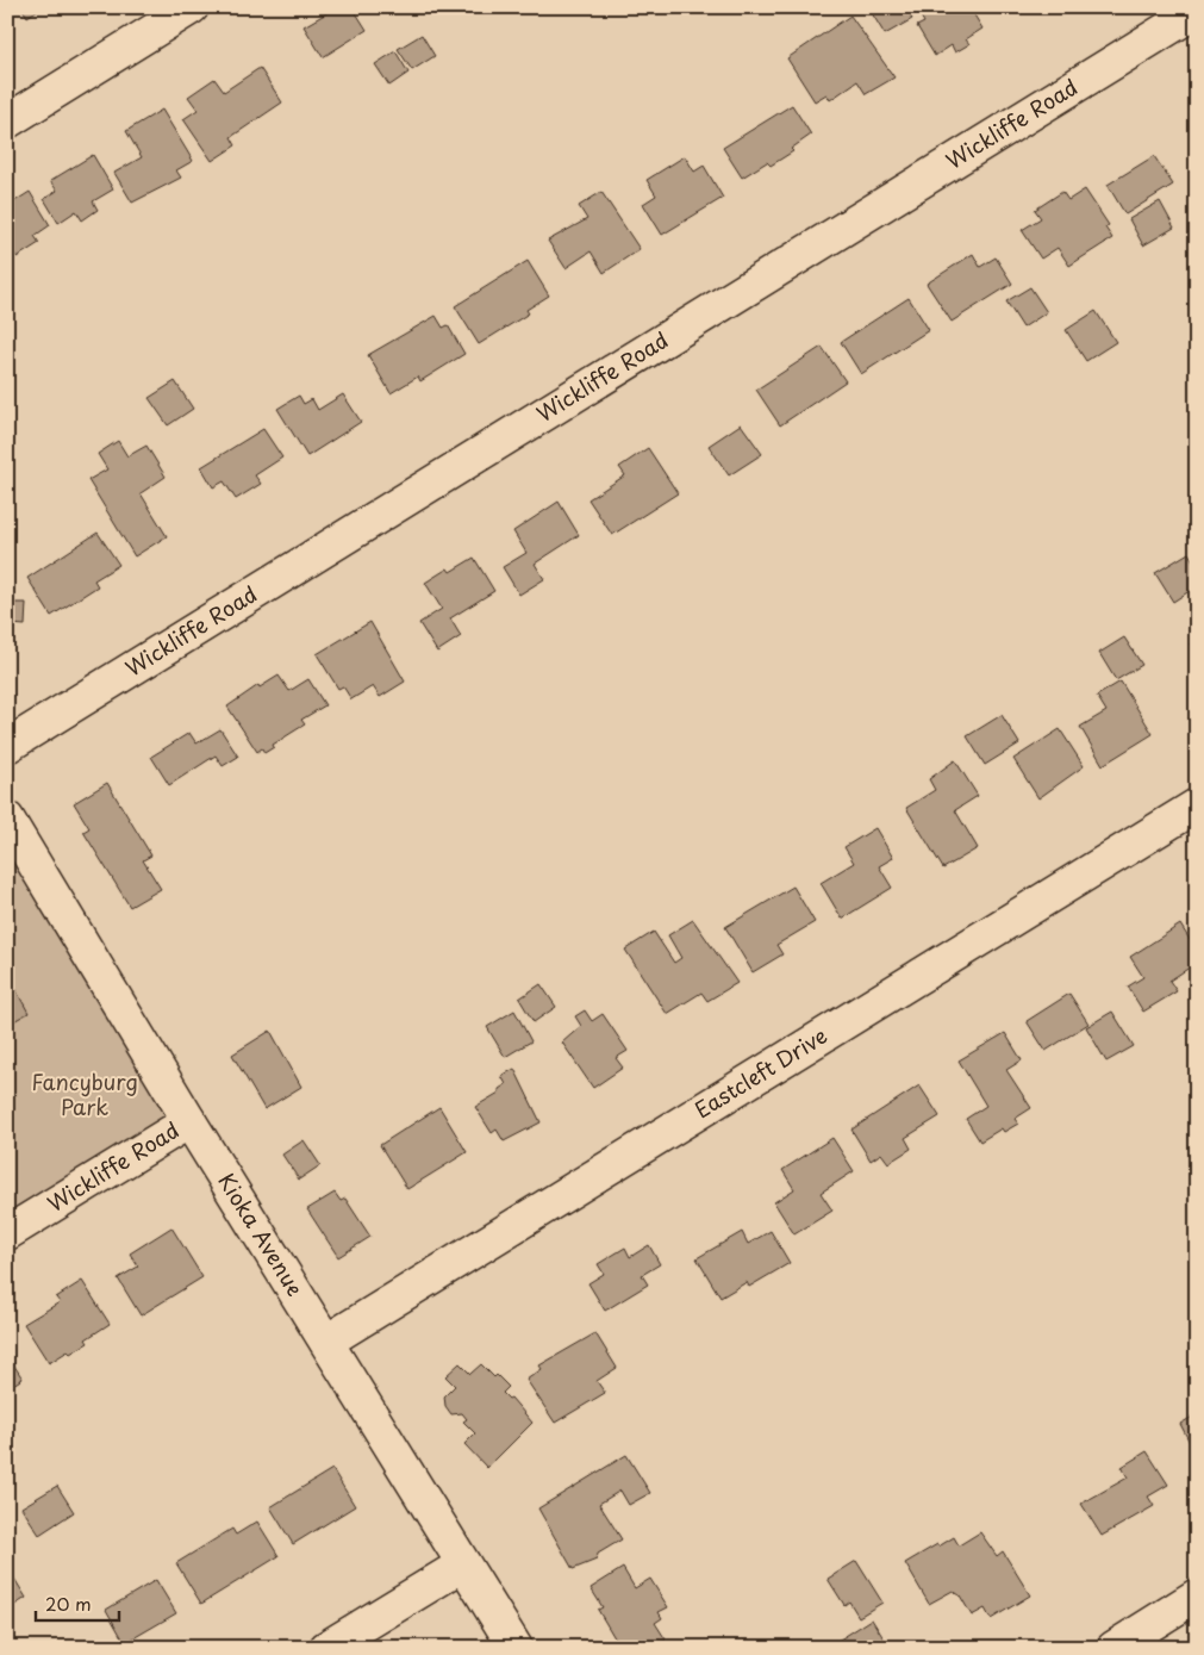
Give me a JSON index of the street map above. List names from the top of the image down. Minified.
{"streets":{"street":["Wickliffe Road","Eastcleft Drive","Kioka Avenue"]},"crossings":[["Wickliffe Road","Kioka Avenue"],["Eastcleft Drive","Kioka Avenue"]],"parks":["Fancyburg Park"],"scale_bar":"20 m"}
